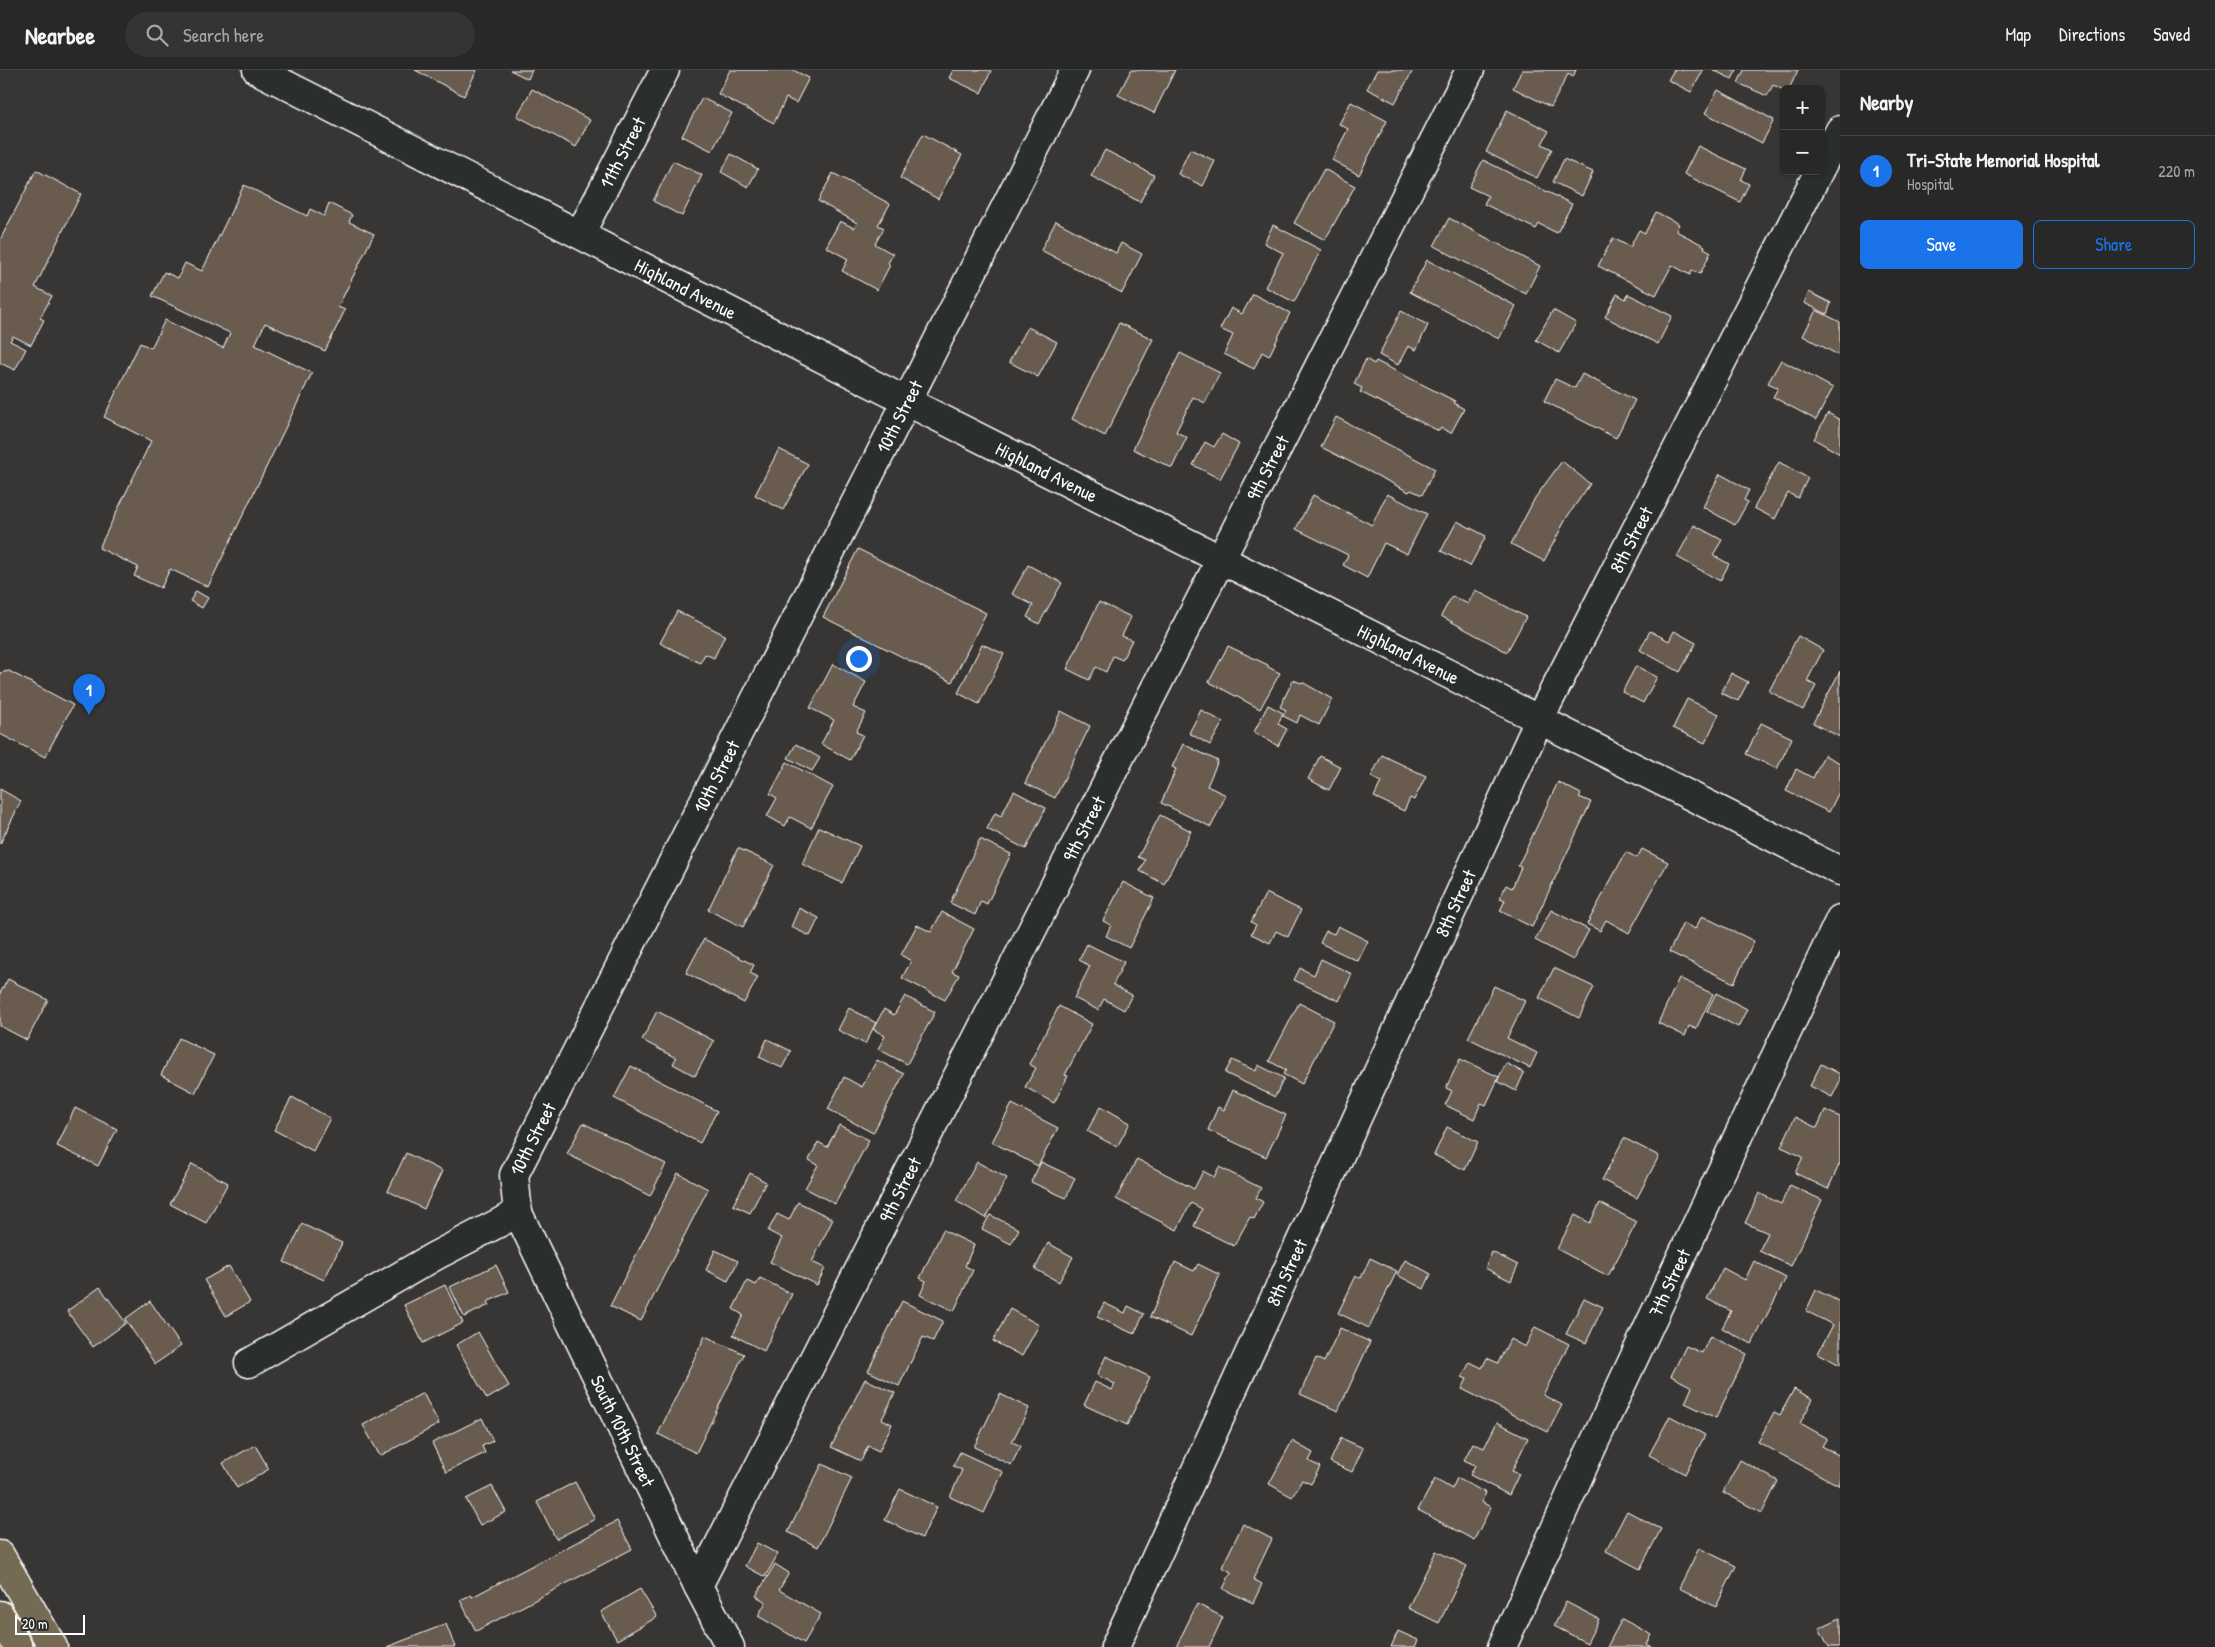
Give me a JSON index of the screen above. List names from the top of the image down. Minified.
{"streets":{"street":["11th Street","Highland Avenue","10th Street","9th Street","8th Street","7th Street","South 10th Street"]},"crossings":[["11th Street","Highland Avenue"],["Highland Avenue","10th Street"],["Highland Avenue","9th Street"],["Highland Avenue","8th Street"],["10th Street","South 10th Street"],["9th Street","South 10th Street"]],"scale_bar":"20 m","page":{"header":"Nearbee","search":"Search here","nav":["Map","Directions","Saved"],"heading":"Nearby","map_buttons":["+","−"],"list":[{"mark":"1","name":"Tri-State Memorial Hospital","note":"Hospital","value":"220 m"}],"buttons":["Save","Share"],"pins":"1","scale":"20 m"}}
